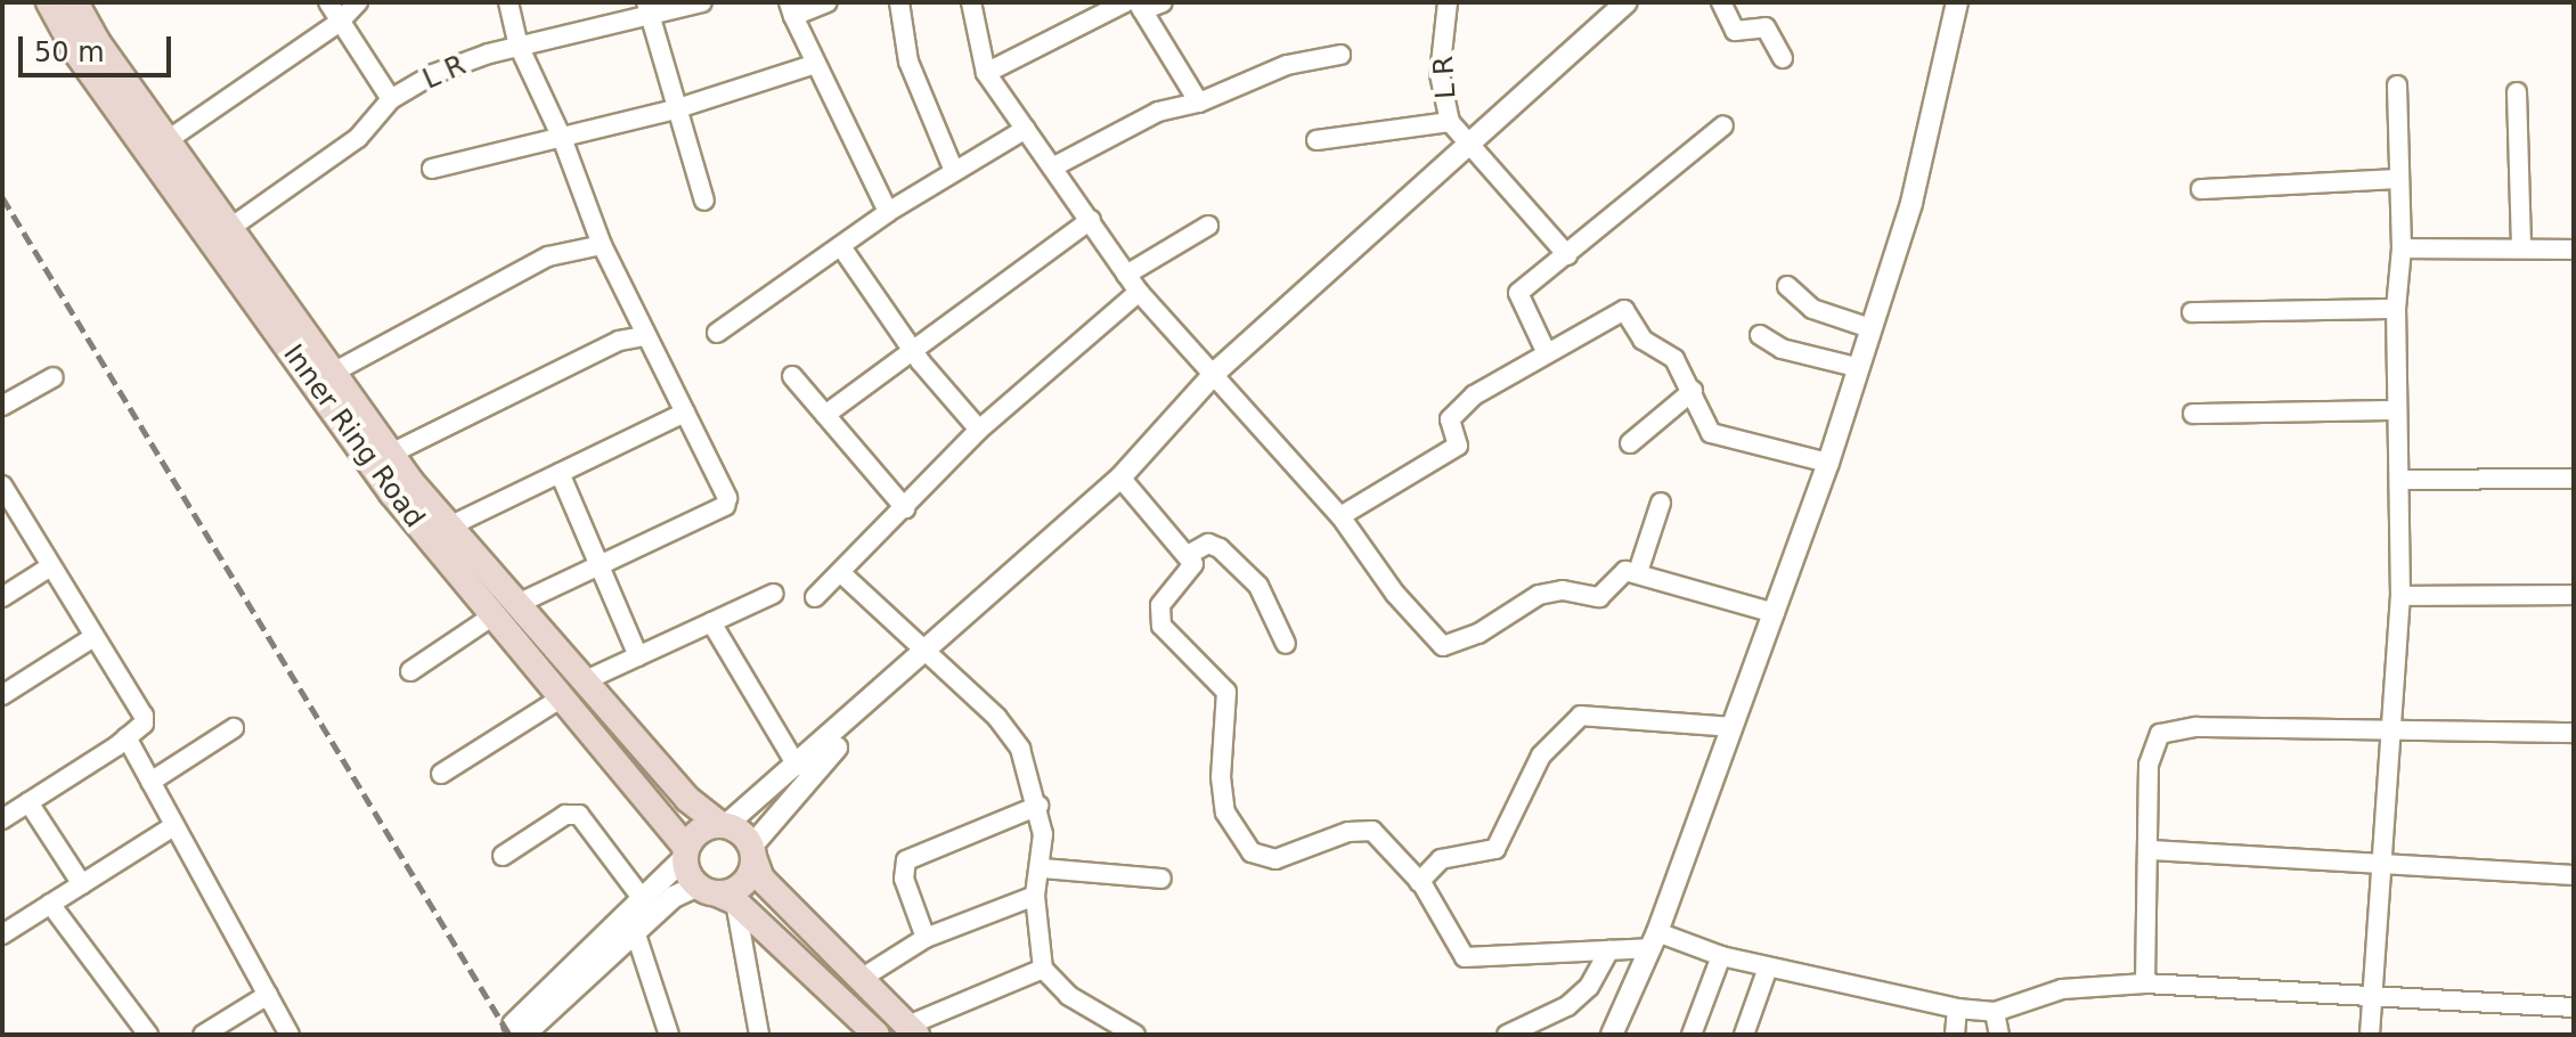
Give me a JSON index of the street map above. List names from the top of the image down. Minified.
{"streets":{"main road":["Inner Ring Road"],"street":["L R"]},"crossings":[["L R","Inner Ring Road"]],"scale_bar":"50 m"}
